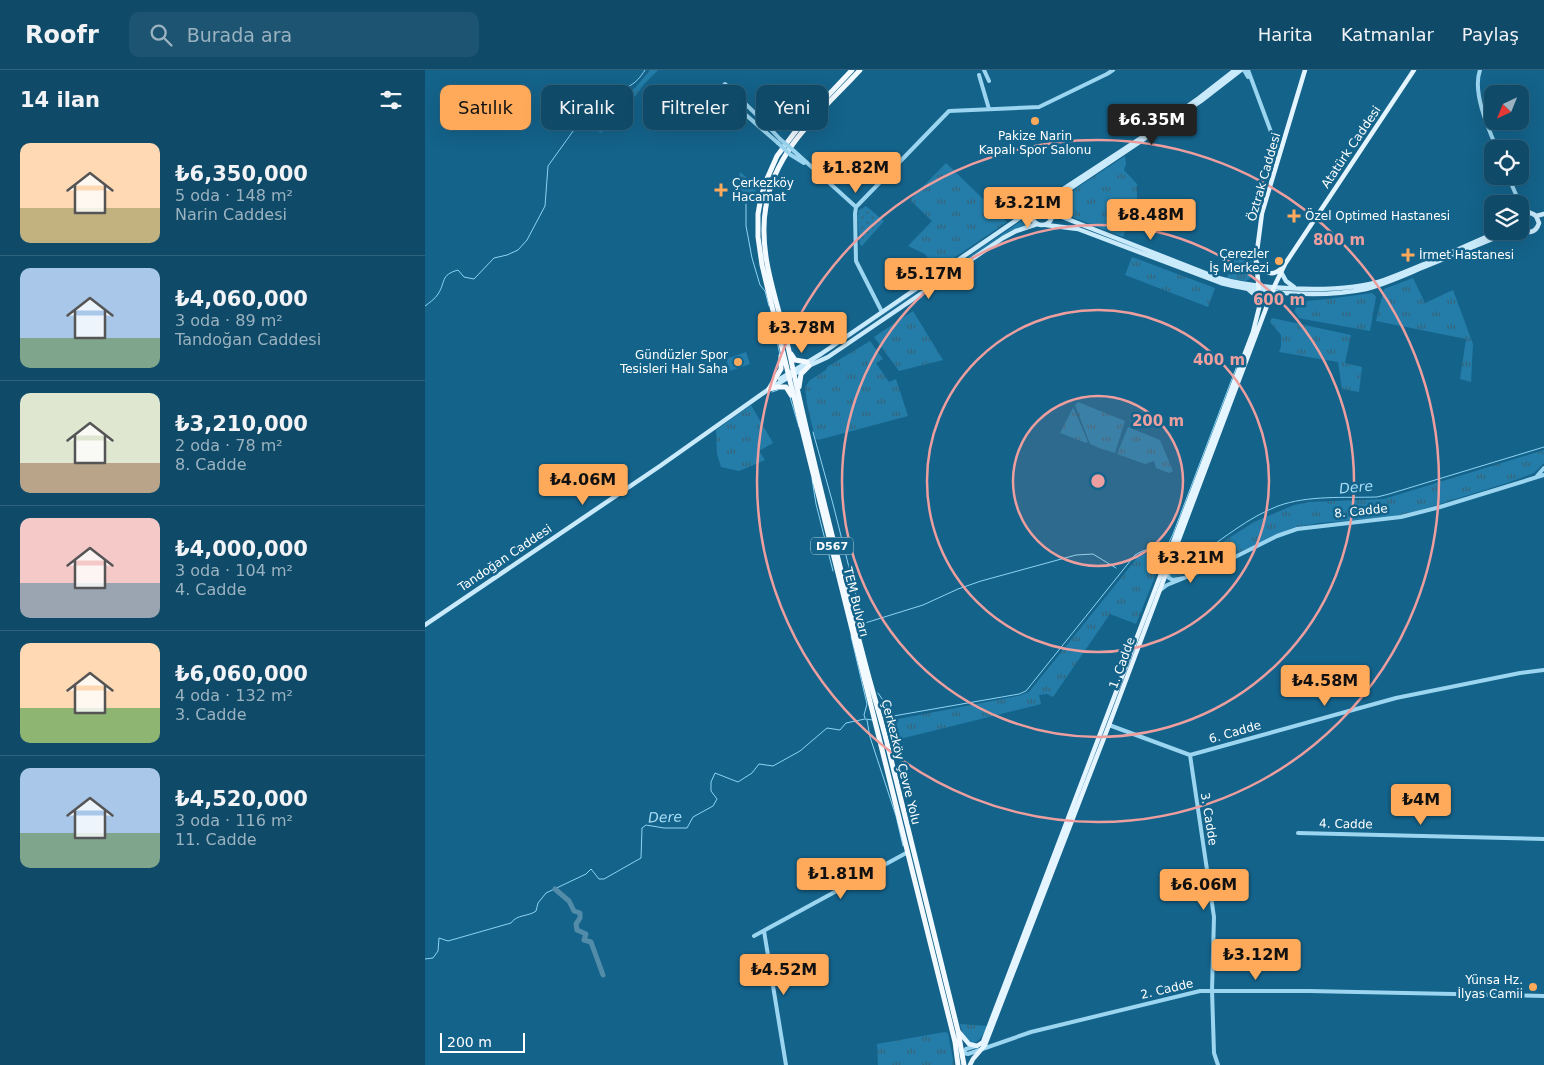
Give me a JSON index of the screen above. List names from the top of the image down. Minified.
{"streets":{"highway":["D567","TEM Bulvarı","Çerkezköy Çevre Yolu"],"main road":["Atatürk Caddesi","Öztrak Caddesi","Tandoğan Caddesi","1. Cadde"],"street":["8. Cadde","6. Cadde","3. Cadde","4. Cadde","2. Cadde"]},"crossings":[["Atatürk Caddesi","1. Cadde"],["Öztrak Caddesi","1. Cadde"],["8. Cadde","1. Cadde"],["D567","Tandoğan Caddesi"],["D567","TEM Bulvarı"],["D567","Çerkezköy Çevre Yolu"],["Tandoğan Caddesi","TEM Bulvarı"],["TEM Bulvarı","Çerkezköy Çevre Yolu"],["1. Cadde","2. Cadde"],["6. Cadde","3. Cadde"],["3. Cadde","2. Cadde"]],"water":["Dere"],"places":{"other":["Pakize Narin Kapalı Spor Salonu","Çerezler İş Merkezi","Gündüzler Spor Tesisleri Halı Saha","Yünsa Hz. İlyas Camii"],"health":["Çerkezköy Hacamat","Özel Optimed Hastanesi","İrmet Hastanesi"]},"scale_bar":"200 m","north":"bottom left","page":{"header":"Roofr","search":"Burada ara","nav":["Harita","Katmanlar","Paylaş"],"heading":"14 ilan","chip":["Satılık","Kiralık","Filtreler","Yeni"],"price":["₺6.35M","₺1.82M","₺3.21M","₺8.48M","₺5.17M","₺3.78M","₺4.06M","₺3.21M","₺4.58M","₺4M","₺1.81M","₺6.06M","₺3.12M","₺4.52M"],"list":[{"name":"₺6,350,000","note":"5 oda · 148 m² · Narin Caddesi"},{"name":"₺4,060,000","note":"3 oda · 89 m² · Tandoğan Caddesi"},{"name":"₺3,210,000","note":"2 oda · 78 m² · 8. Cadde"},{"name":"₺4,000,000","note":"3 oda · 104 m² · 4. Cadde"},{"name":"₺6,060,000","note":"4 oda · 132 m² · 3. Cadde"},{"name":"₺4,520,000","note":"3 oda · 116 m² · 11. Cadde"}],"scale":"200 m"},"rings":["800 m","600 m","400 m","200 m"]}
